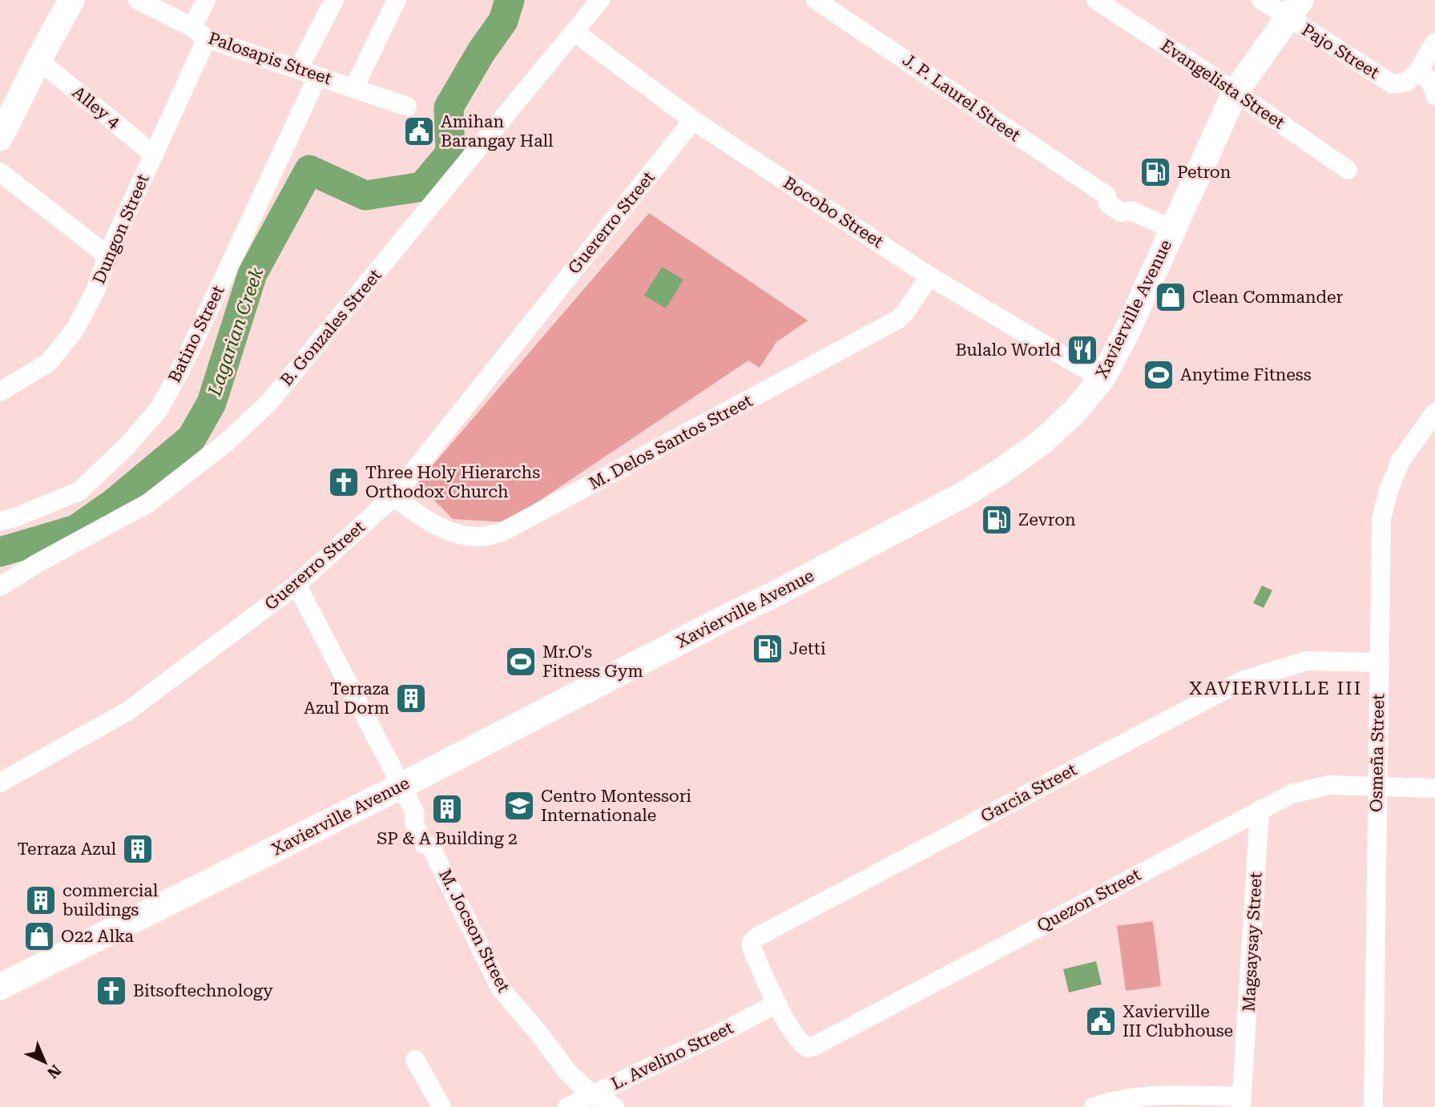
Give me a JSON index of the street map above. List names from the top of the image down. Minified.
{"streets":{"main road":["Xavierville Avenue"],"street":["Pajo Street","Palosapis Street","Evangelista Street","J. P. Laurel Street","Alley 4","Bocobo Street","Guererro Street","Dungon Street","B. Gonzales Street","Batino Street","M. Delos Santos Street","Osmeña Street","Garcia Street","Quezon Street","M. Jocson Street","Magsaysay Street","L. Avelino Street"]},"crossings":[["Pajo Street","Xavierville Avenue"],["Palosapis Street","Dungon Street"],["Palosapis Street","Batino Street"],["Evangelista Street","Xavierville Avenue"],["J. P. Laurel Street","Xavierville Avenue"],["Alley 4","Dungon Street"],["Bocobo Street","Guererro Street"],["Bocobo Street","Xavierville Avenue"],["Bocobo Street","B. Gonzales Street"],["Bocobo Street","M. Delos Santos Street"],["Guererro Street","M. Delos Santos Street"],["Guererro Street","M. Jocson Street"],["Xavierville Avenue","M. Jocson Street"],["Osmeña Street","Garcia Street"],["Osmeña Street","Quezon Street"],["Garcia Street","Quezon Street"],["Garcia Street","L. Avelino Street"],["Quezon Street","Magsaysay Street"],["Quezon Street","L. Avelino Street"],["M. Jocson Street","L. Avelino Street"]],"districts":["XAVIERVILLE III"],"water":["Lagarian Creek"],"places":{"public building":["Amihan Barangay Hall","Xavierville III Clubhouse"],"fuel station":["Petron","Zevron","Jetti"],"shop":["Clean Commander","O22 Alka"],"restaurant":["Bulalo World"],"sports":["Anytime Fitness","Mr.O's Fitness Gym"],"church":["Three Holy Hierarchs Orthodox Church","Bitsoftechnology"],"building":["Terraza Azul Dorm","SP & A Building 2","Terraza Azul","commercial buildings"],"school or university":["Centro Montessori Internationale"]},"north":"bottom right"}
